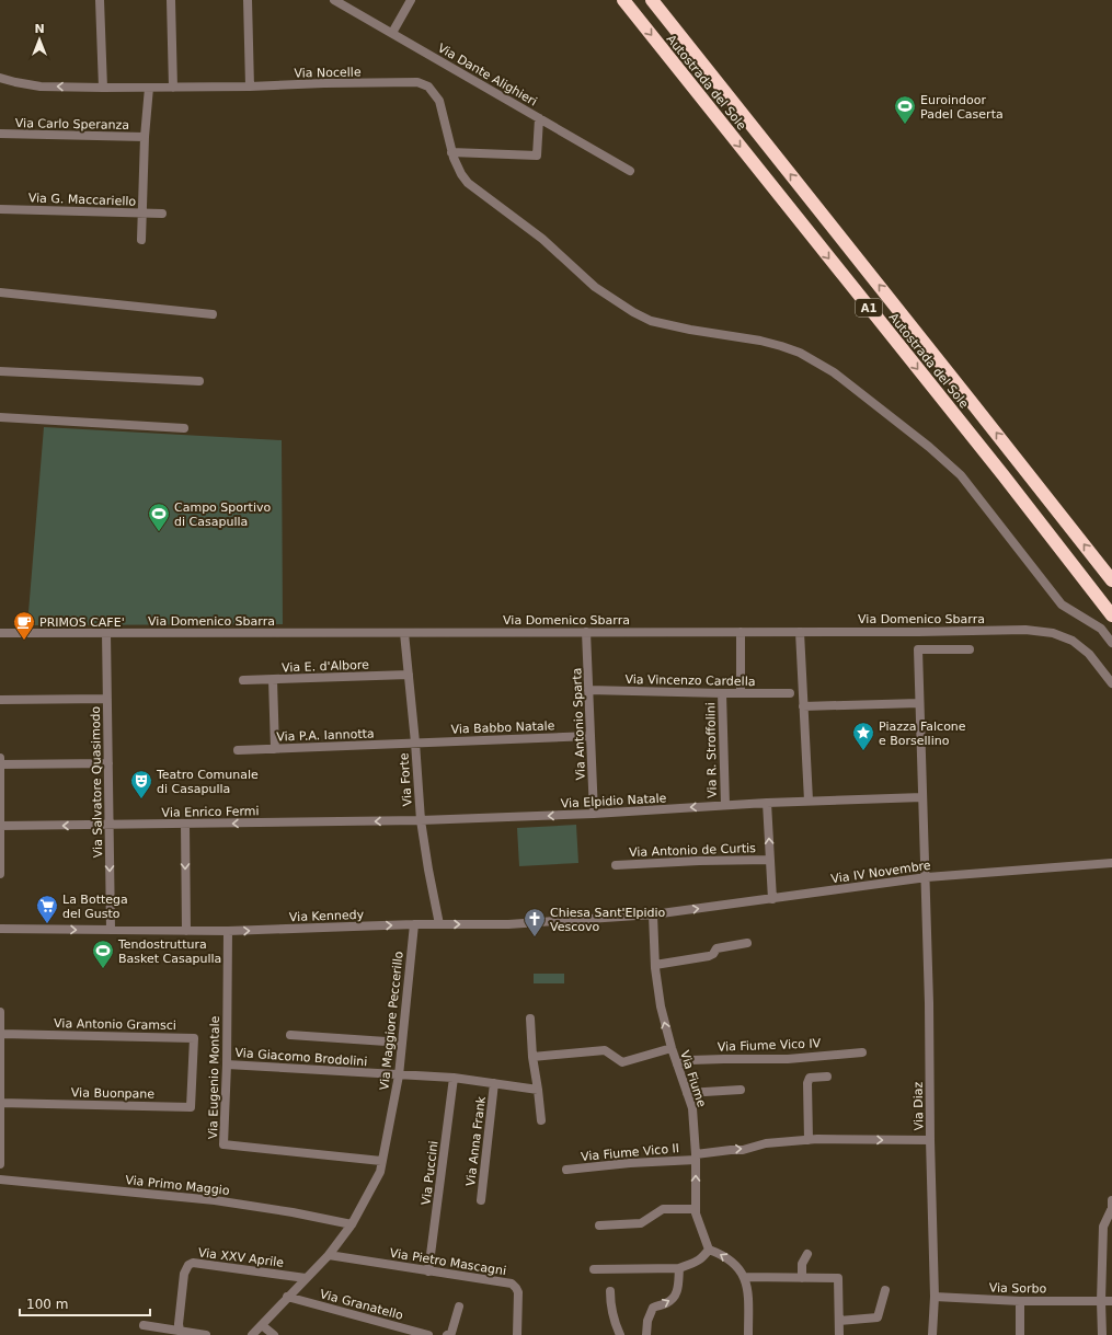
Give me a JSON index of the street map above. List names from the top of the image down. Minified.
{"streets":{"highway":["Autostrada del Sole","A1"],"street":["Via Nocelle","Via Dante Alighieri","Via Carlo Speranza","Via G. Maccariello","Via Domenico Sbarra","Via E. d'Albore","Via Vincenzo Cardella","Via Antonio Sparta","Via Babbo Natale","Via P.A. Iannotta","Via R. Stroffolini","Via Forte","Via Salvatore Quasimodo","Via Elpidio Natale","Via Enrico Fermi","Via Antonio de Curtis","Via IV Novembre","Via Kennedy","Via Maggiore Peccerillo","Via Antonio Gramsci","Via Fiume Vico IV","Via Giacomo Brodolini","Via Eugenio Montale","Via Fiume","Via Buonpane","Via Diaz","Via Anna Frank","Via Fiume Vico II","Via Puccini","Via Primo Maggio","Via XXV Aprile","Via Pietro Mascagni","Via Sorbo","Via Granatello"]},"crossings":[["Via Domenico Sbarra","Via Antonio Sparta"],["Via Domenico Sbarra","Via Forte"],["Via Domenico Sbarra","Via Salvatore Quasimodo"],["Via E. d'Albore","Via Forte"],["Via Vincenzo Cardella","Via Antonio Sparta"],["Via Vincenzo Cardella","Via R. Stroffolini"],["Via Antonio Sparta","Via Babbo Natale"],["Via Antonio Sparta","Via Elpidio Natale"],["Via Babbo Natale","Via P.A. Iannotta"],["Via Babbo Natale","Via Forte"],["Via P.A. Iannotta","Via Forte"],["Via R. Stroffolini","Via Elpidio Natale"],["Via Forte","Via Elpidio Natale"],["Via Forte","Via Enrico Fermi"],["Via Forte","Via Kennedy"],["Via Salvatore Quasimodo","Via Enrico Fermi"],["Via Salvatore Quasimodo","Via Kennedy"],["Via Elpidio Natale","Via Enrico Fermi"],["Via Elpidio Natale","Via Antonio de Curtis"],["Via Antonio de Curtis","Via IV Novembre"],["Via IV Novembre","Via Kennedy"],["Via IV Novembre","Via Fiume"],["Via IV Novembre","Via Diaz"],["Via Kennedy","Via Maggiore Peccerillo"],["Via Kennedy","Via Eugenio Montale"],["Via Kennedy","Via Fiume"],["Via Maggiore Peccerillo","Via Giacomo Brodolini"],["Via Maggiore Peccerillo","Via Eugenio Montale"],["Via Maggiore Peccerillo","Via Anna Frank"],["Via Maggiore Peccerillo","Via Primo Maggio"],["Via Maggiore Peccerillo","Via XXV Aprile"],["Via Maggiore Peccerillo","Via Pietro Mascagni"],["Via Maggiore Peccerillo","Via Granatello"],["Via Antonio Gramsci","Via Buonpane"],["Via Fiume Vico IV","Via Fiume"],["Via Giacomo Brodolini","Via Eugenio Montale"],["Via Giacomo Brodolini","Via Anna Frank"],["Via Fiume","Via Fiume Vico II"],["Via Diaz","Via Fiume Vico II"],["Via Diaz","Via Sorbo"],["Via Anna Frank","Via Puccini"],["Via Puccini","Via Pietro Mascagni"]],"one_way":["Via Elpidio Natale","Via Kennedy","Via Fiume","Via Fiume Vico II"],"places":{"sports":["Euroindoor Padel Caserta","Campo Sportivo di Casapulla","Tendostruttura Basket Casapulla"],"cafe":["PRIMOS CAFE'"],"place":["Piazza Falcone e Borsellino"],"theatre":["Teatro Comunale di Casapulla"],"supermarket":["La Bottega del Gusto"],"church":["Chiesa Sant'Elpidio Vescovo"]},"scale_bar":"100 m","north":"top"}
